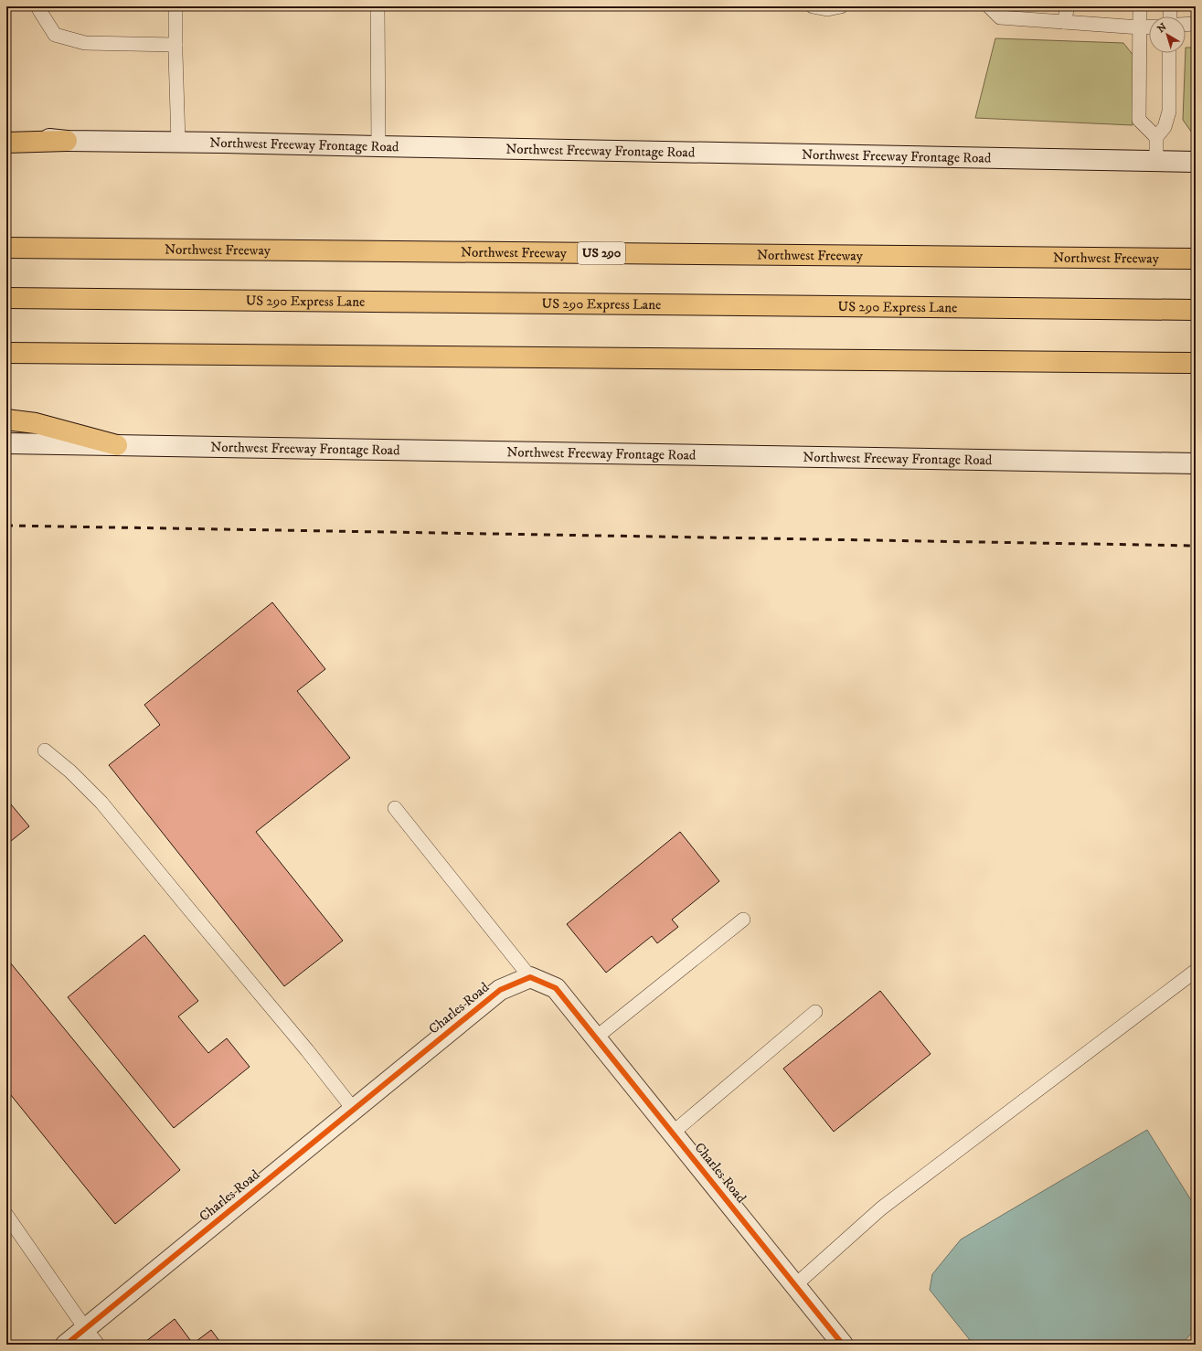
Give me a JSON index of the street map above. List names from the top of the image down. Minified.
{"streets":{"highway":["Northwest Freeway","US 290","US 290 Express Lane"],"main road":["Northwest Freeway Frontage Road","Charles Road"]},"north":"top left"}
